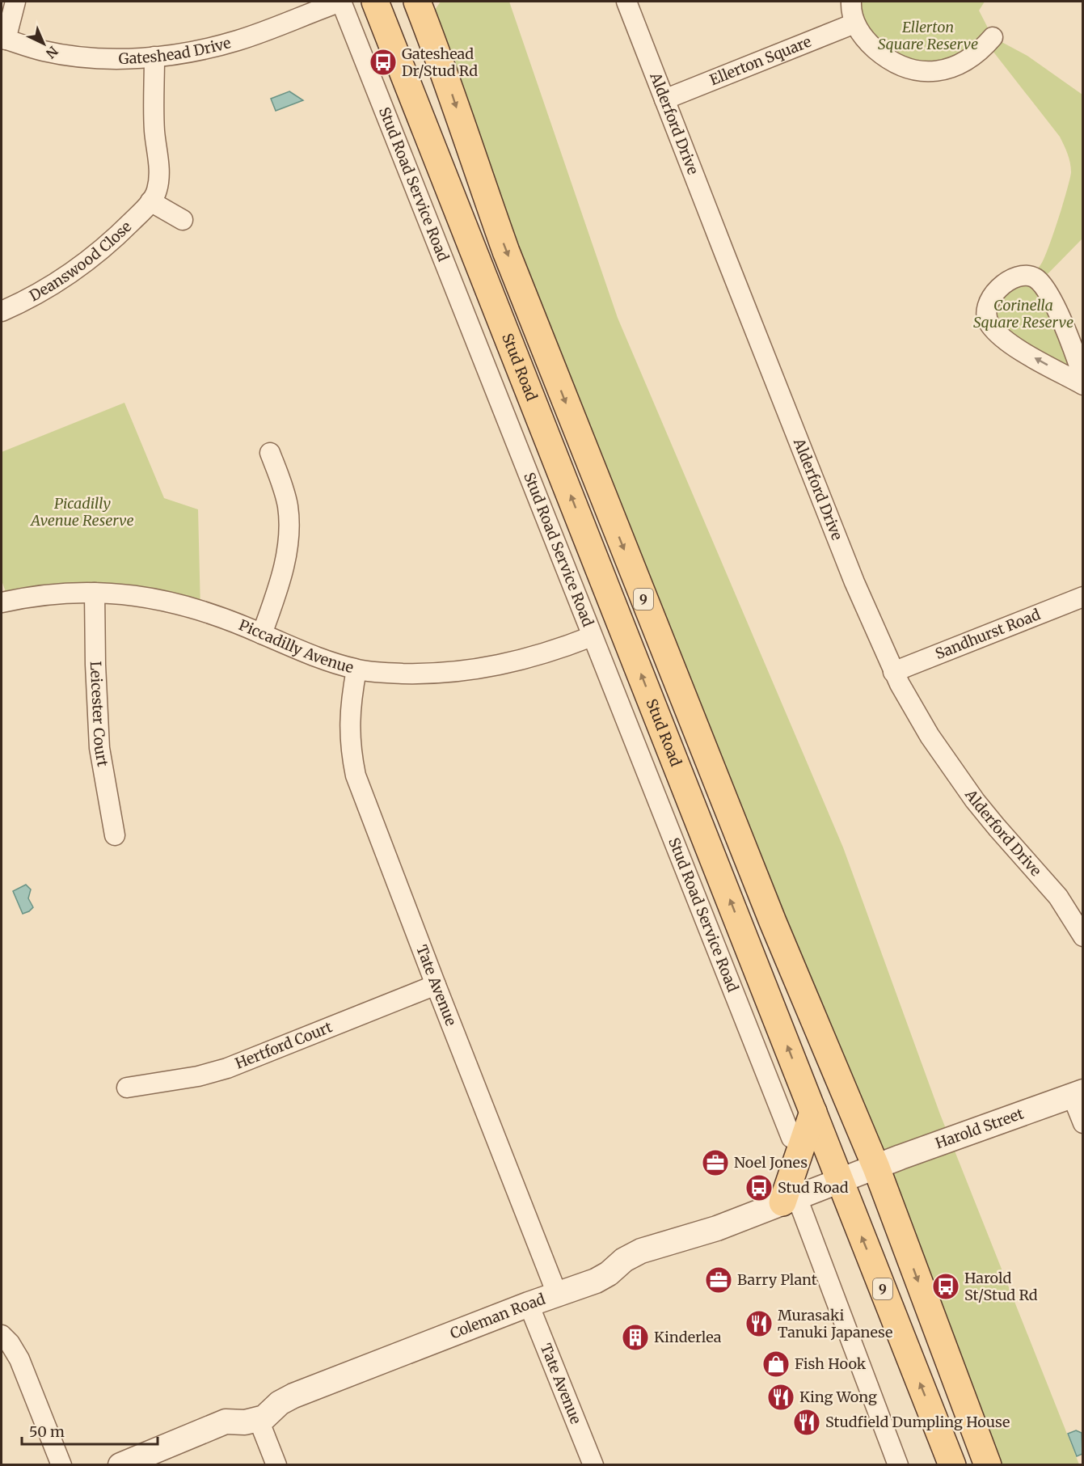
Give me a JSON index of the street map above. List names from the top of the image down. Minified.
{"streets":{"main road":["Stud Road","9"],"street":["Gateshead Drive","Ellerton Square","Alderford Drive","Stud Road Service Road","Deanswood Close","Sandhurst Road","Piccadilly Avenue","Leicester Court","Tate Avenue","Hertford Court","Harold Street","Coleman Road"]},"crossings":[["Gateshead Drive","Stud Road Service Road"],["Gateshead Drive","Deanswood Close"],["Ellerton Square","Alderford Drive"],["Alderford Drive","Sandhurst Road"],["Stud Road Service Road","Piccadilly Avenue"],["Stud Road","Harold Street"],["Stud Road","Coleman Road"],["Piccadilly Avenue","Leicester Court"],["Piccadilly Avenue","Tate Avenue"],["Tate Avenue","Hertford Court"],["Tate Avenue","Coleman Road"],["Harold Street","Coleman Road"]],"parks":["Ellerton Square Reserve","Corinella Square Reserve","Picadilly Avenue Reserve"],"places":{"bus stop":["Gateshead Dr/Stud Rd","Stud Road","Harold St/Stud Rd"],"office":["Noel Jones","Barry Plant"],"restaurant":["Murasaki Tanuki Japanese","King Wong","Studfield Dumpling House"],"building":["Kinderlea"],"shop":["Fish Hook"]},"scale_bar":"50 m","north":"bottom right"}
